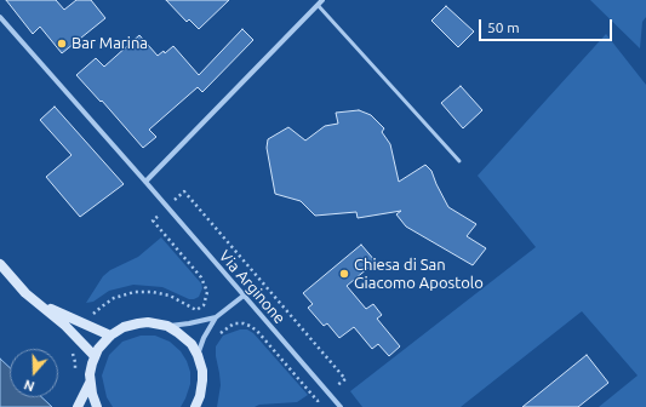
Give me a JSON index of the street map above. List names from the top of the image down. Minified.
{"streets":{"street":["Via Arginone"]},"places":["Bar Marina","Chiesa di San Giacomo Apostolo"],"scale_bar":"50 m","north":"bottom"}
